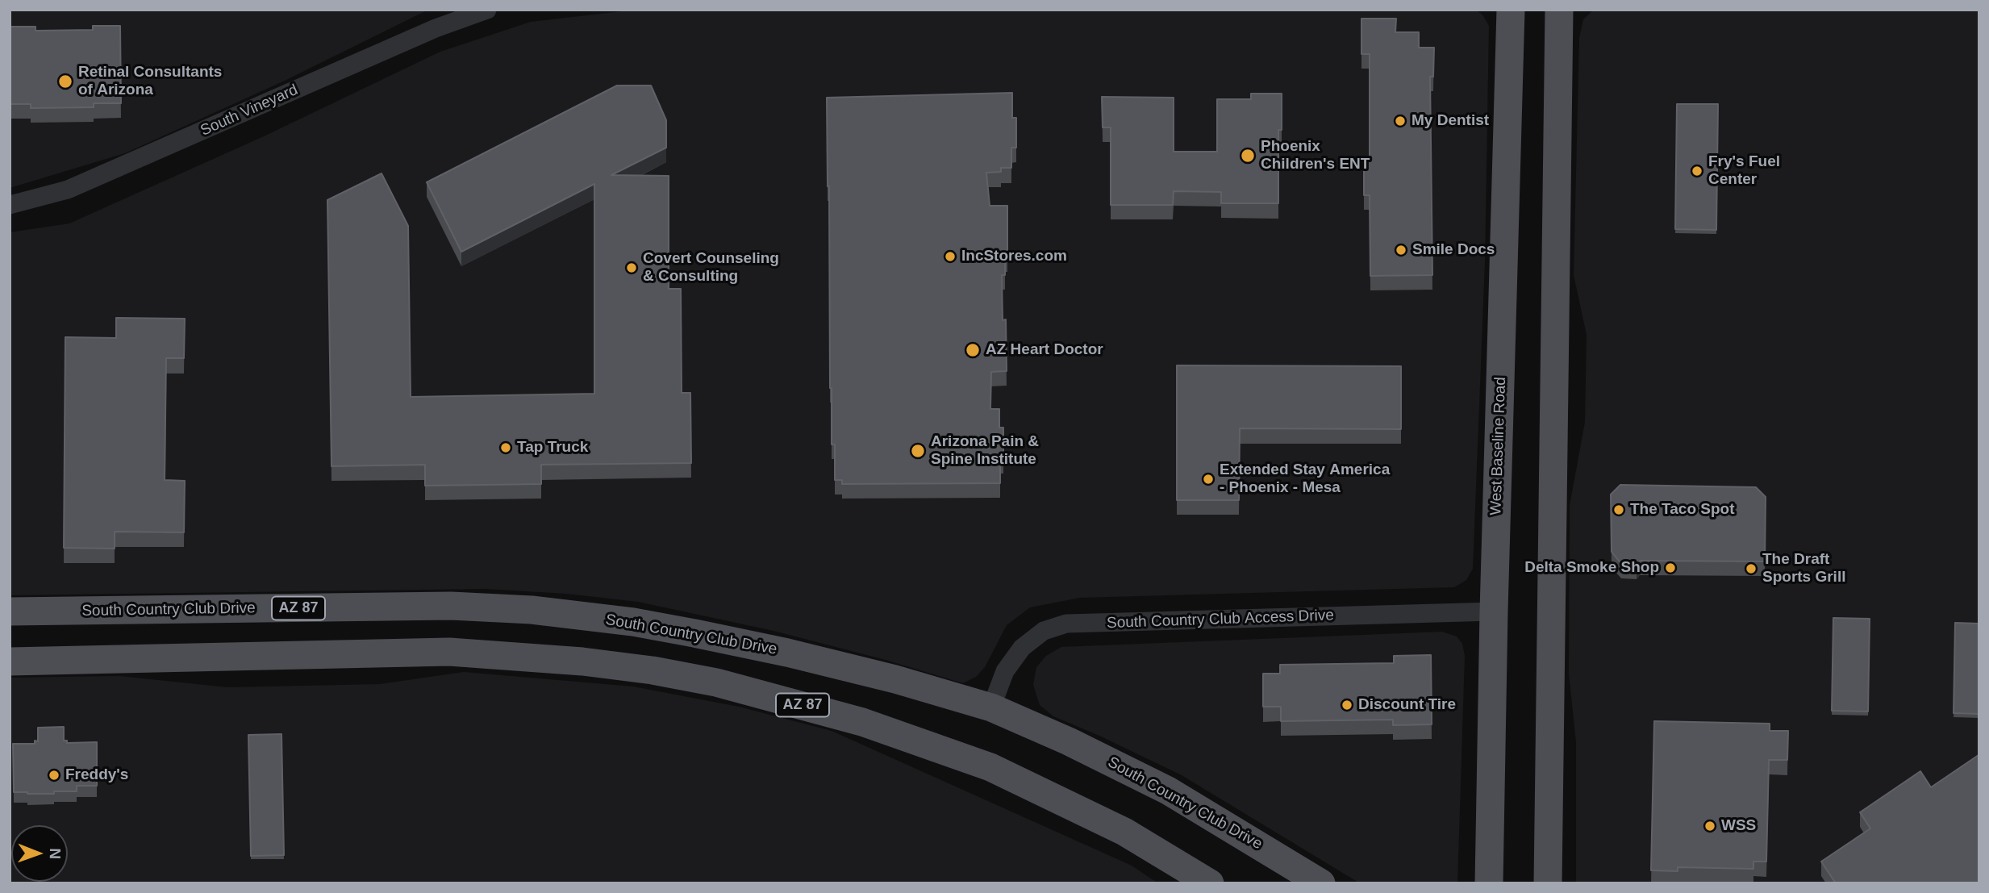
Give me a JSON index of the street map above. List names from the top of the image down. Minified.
{"streets":{"main road":["West Baseline Road","AZ 87","South Country Club Drive"],"street":["South Vineyard","South Country Club Access Drive"]},"crossings":[["West Baseline Road","South Country Club Access Drive"],["South Country Club Drive","South Country Club Access Drive"]],"places":["Retinal Consultants of Arizona","My Dentist","Phoenix Children's ENT","Fry's Fuel Center","Smile Docs","IncStores.com","Covert Counseling & Consulting","AZ Heart Doctor","Tap Truck","Arizona Pain & Spine Institute","Extended Stay America - Phoenix - Mesa","The Taco Spot","Delta Smoke Shop","The Draft Sports Grill","Discount Tire","Freddy's","WSS"],"north":"right"}
